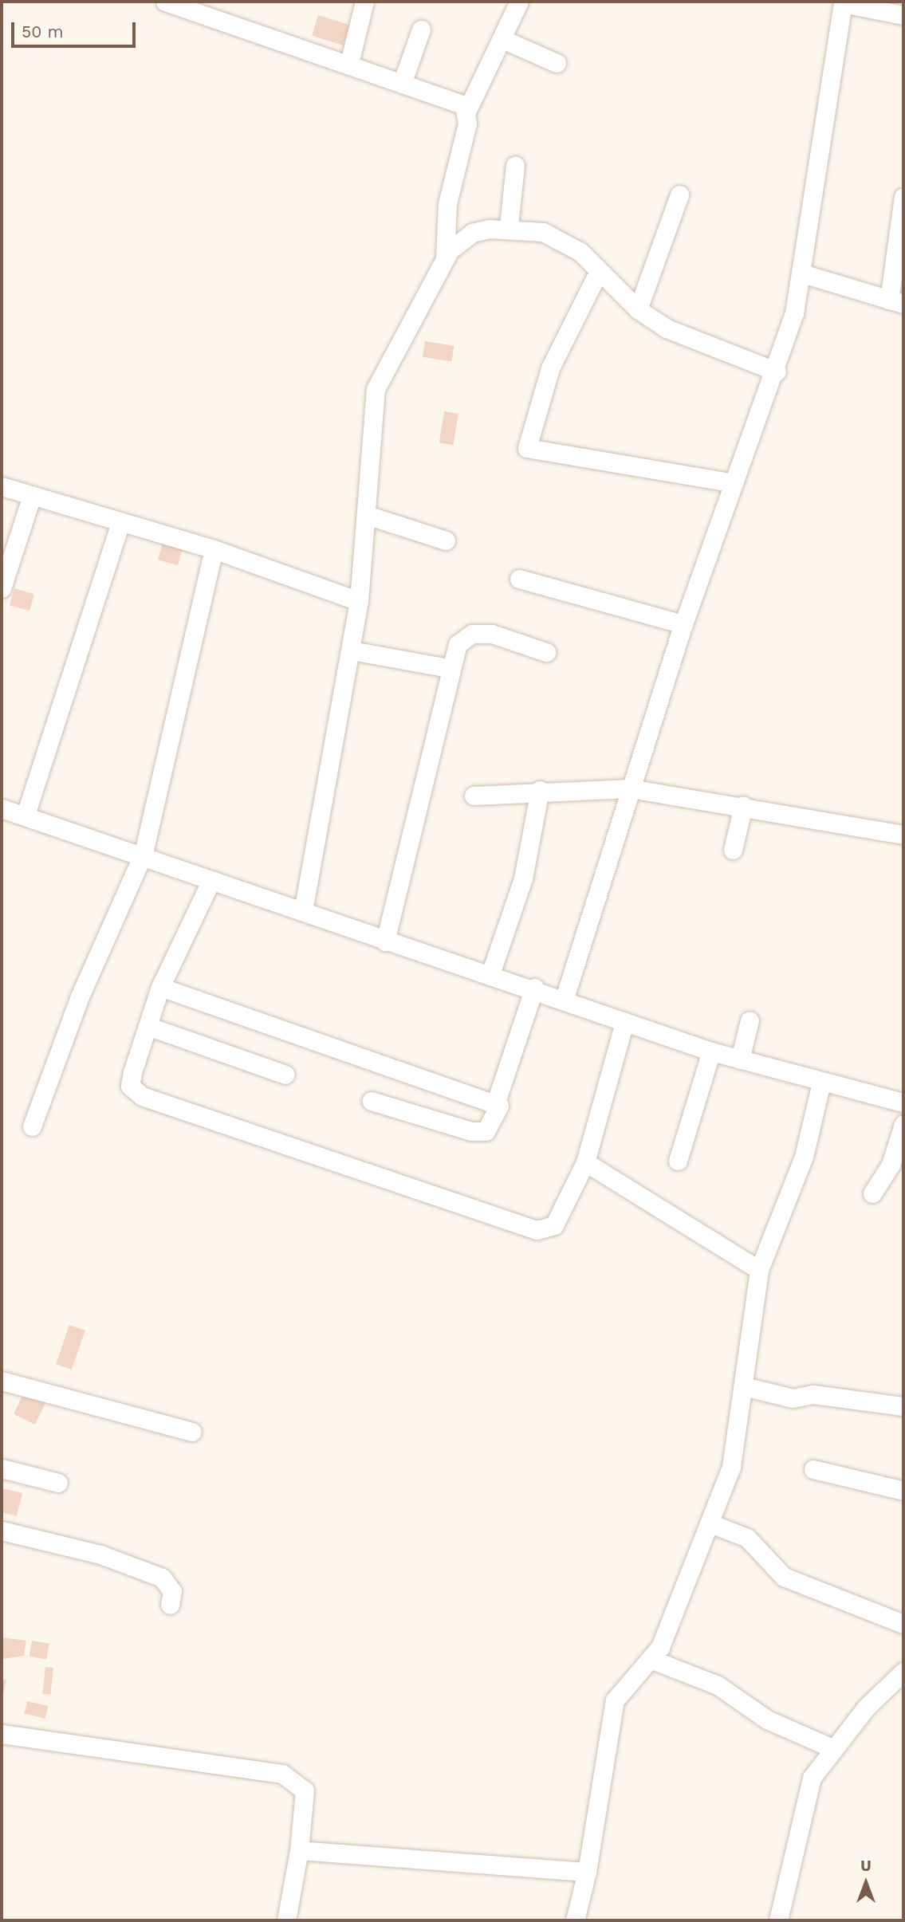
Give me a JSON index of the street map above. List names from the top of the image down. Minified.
{"scale_bar":"50 m","north":"top"}
